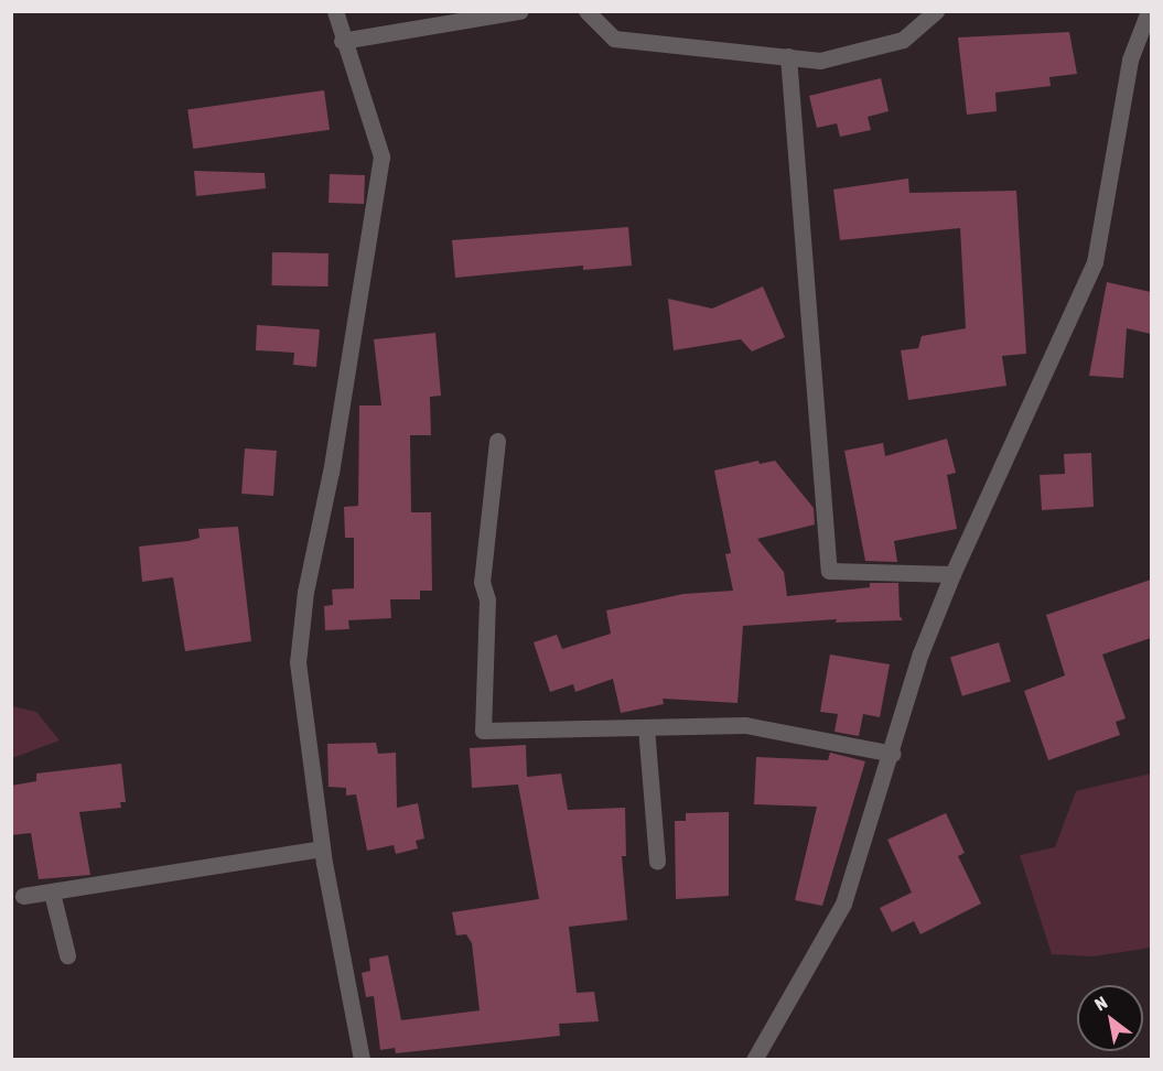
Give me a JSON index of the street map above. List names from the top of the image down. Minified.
{"north":"top left"}
